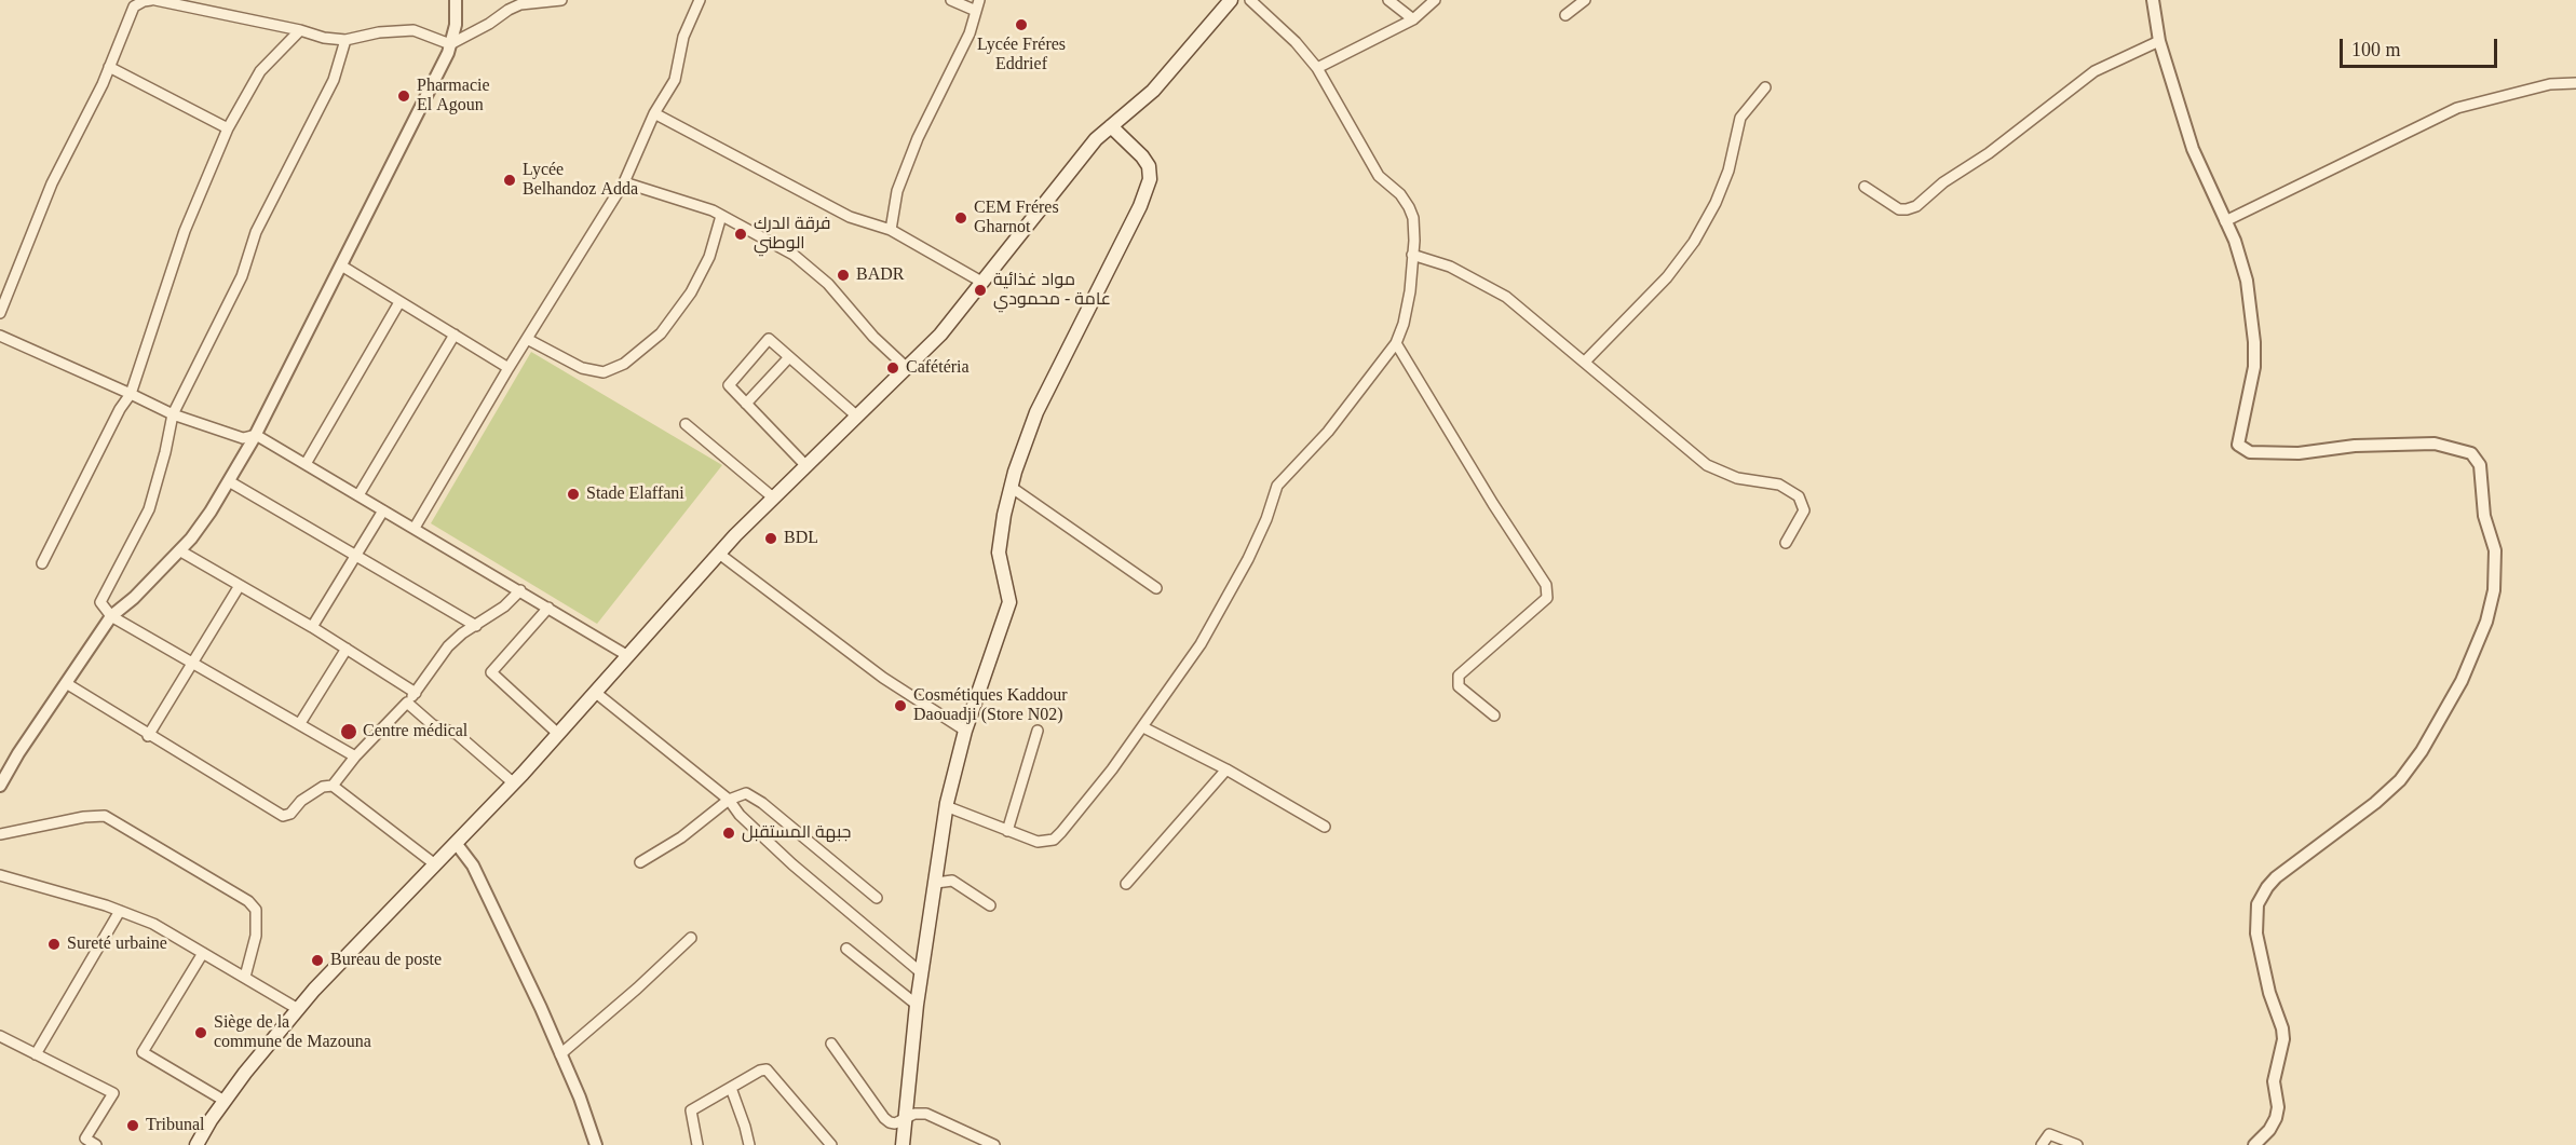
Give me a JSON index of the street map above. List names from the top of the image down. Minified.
{"places":["Lycée Fréres Eddrief","Pharmacie El Agoun","Lycée Belhandoz Adda","CEM Fréres Gharnot","فرقة الدرك الوطني","BADR","مواد غذائية عامة - محمودي","Cafétéria","Stade Elaffani","BDL","Cosmétiques Kaddour Daouadji (Store N02)","Centre médical","جبهة المستقبل","Sureté urbaine","Bureau de poste","Siège de la commune de Mazouna","Tribunal"],"scale_bar":"100 m"}
